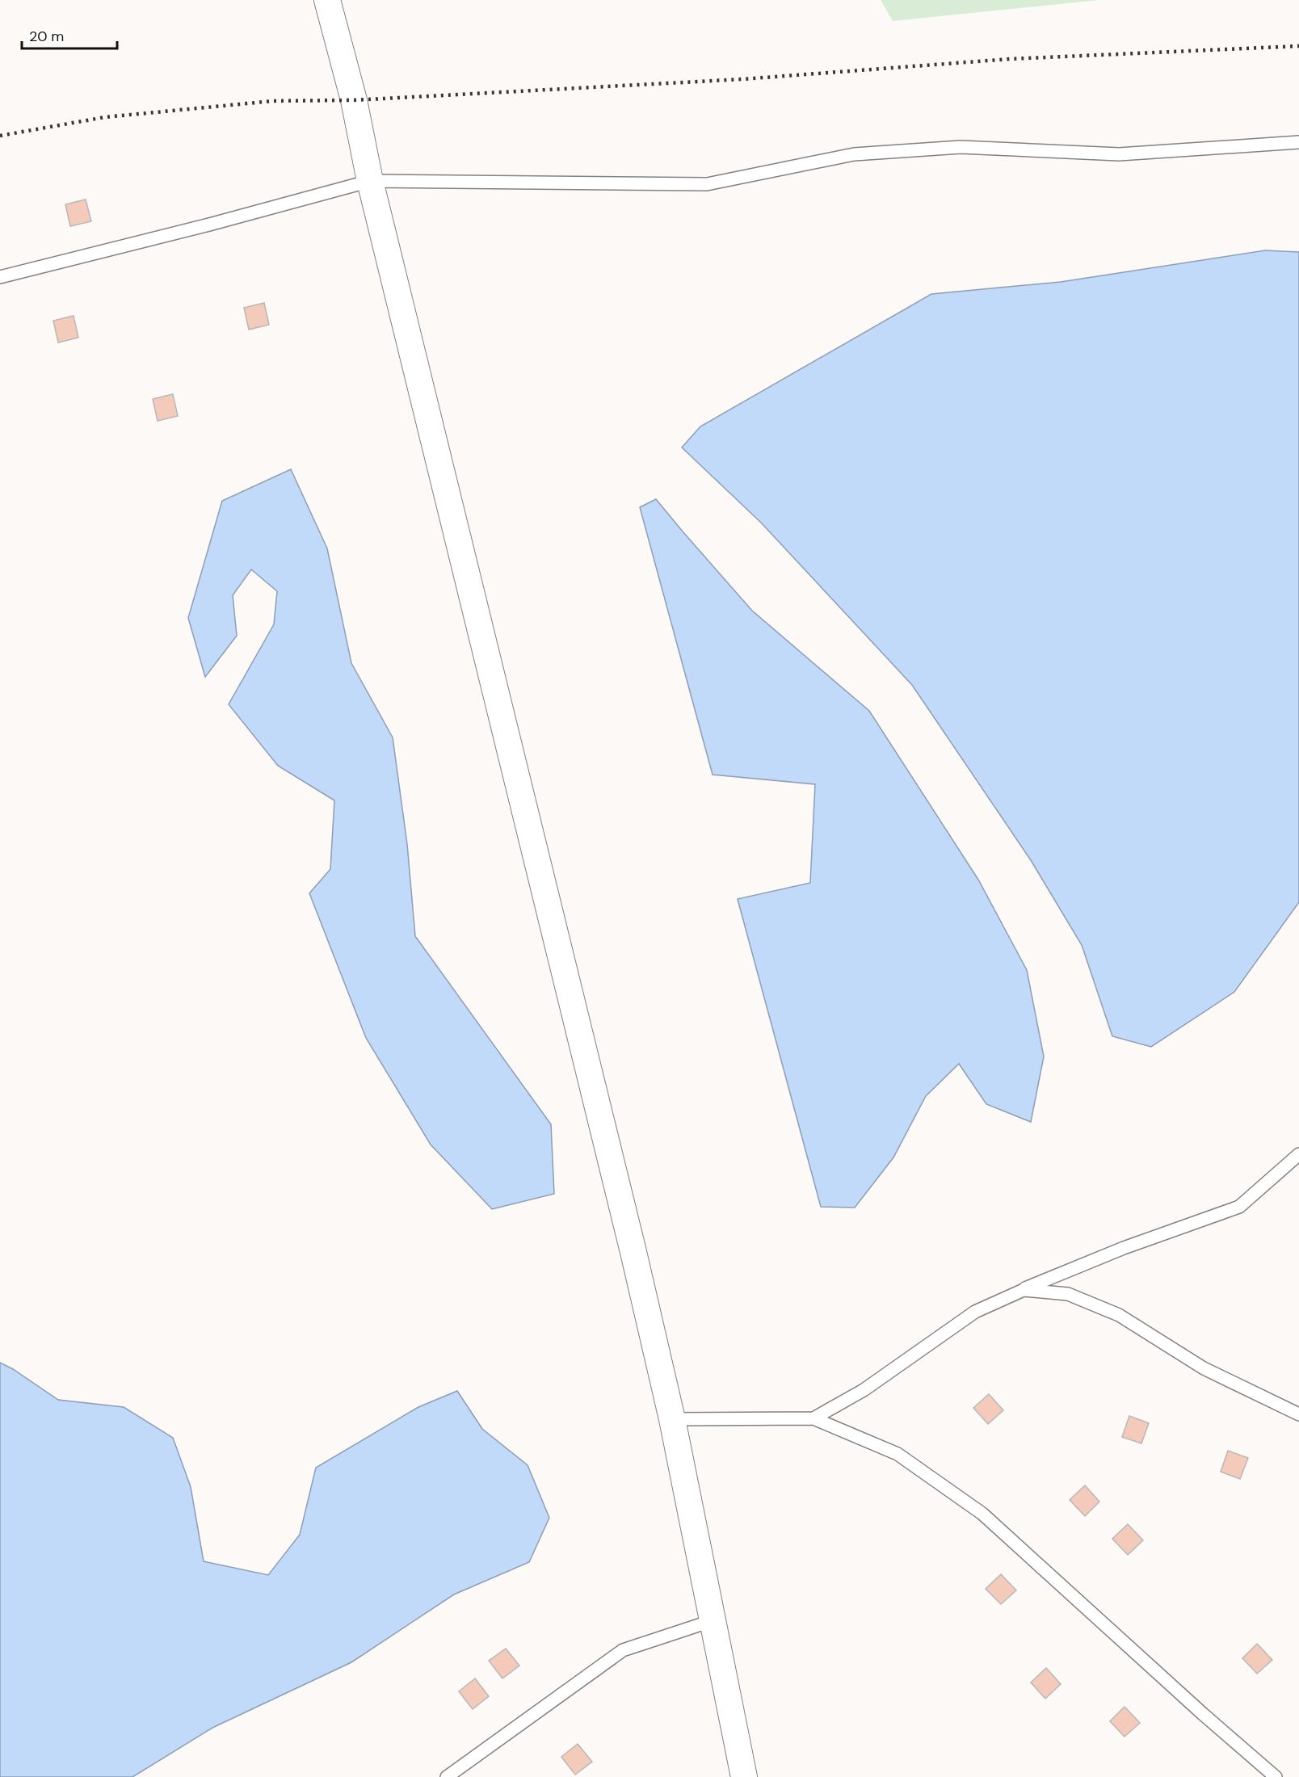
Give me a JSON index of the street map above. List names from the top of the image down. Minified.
{"scale_bar":"20 m"}
